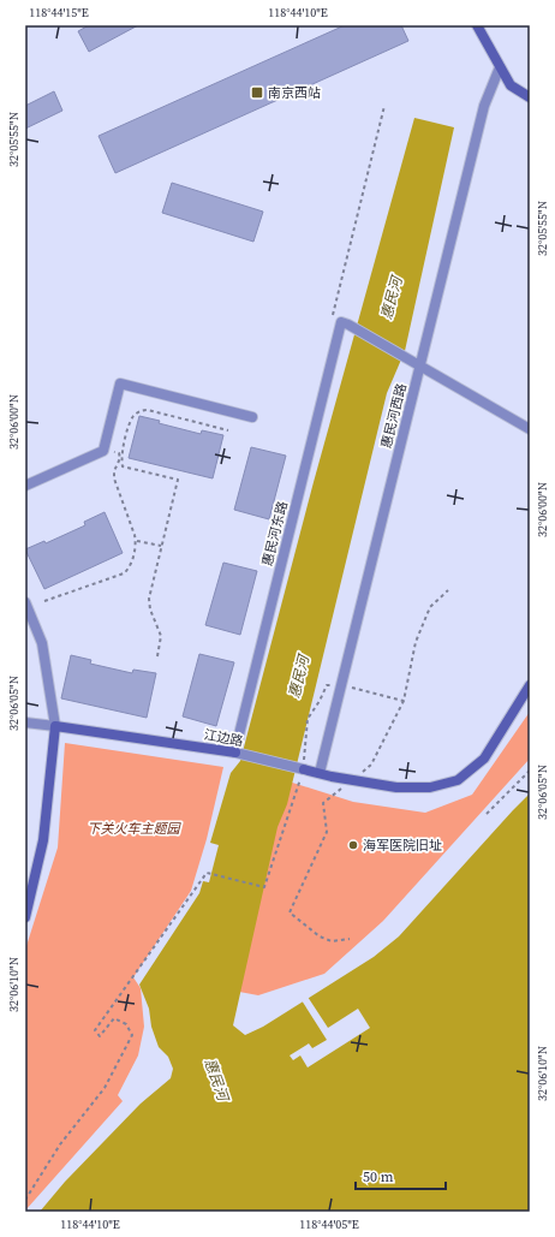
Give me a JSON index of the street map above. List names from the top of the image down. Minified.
{"streets":{"street":["惠民河西路","惠民河东路","江边路"]},"crossings":[["惠民河西路","惠民河东路"],["惠民河东路","江边路"]],"water":["惠民河"],"parks":["下关火车主题园"],"places":{"transit":["南京西站"],"other":["海军医院旧址"]},"scale_bar":"50 m","coordinates":["118°44'15\"E","118°44'10\"E","32°05'55\"N","32°06'00\"N","32°06'05\"N","32°06'10\"N","118°44'05\"E"]}
